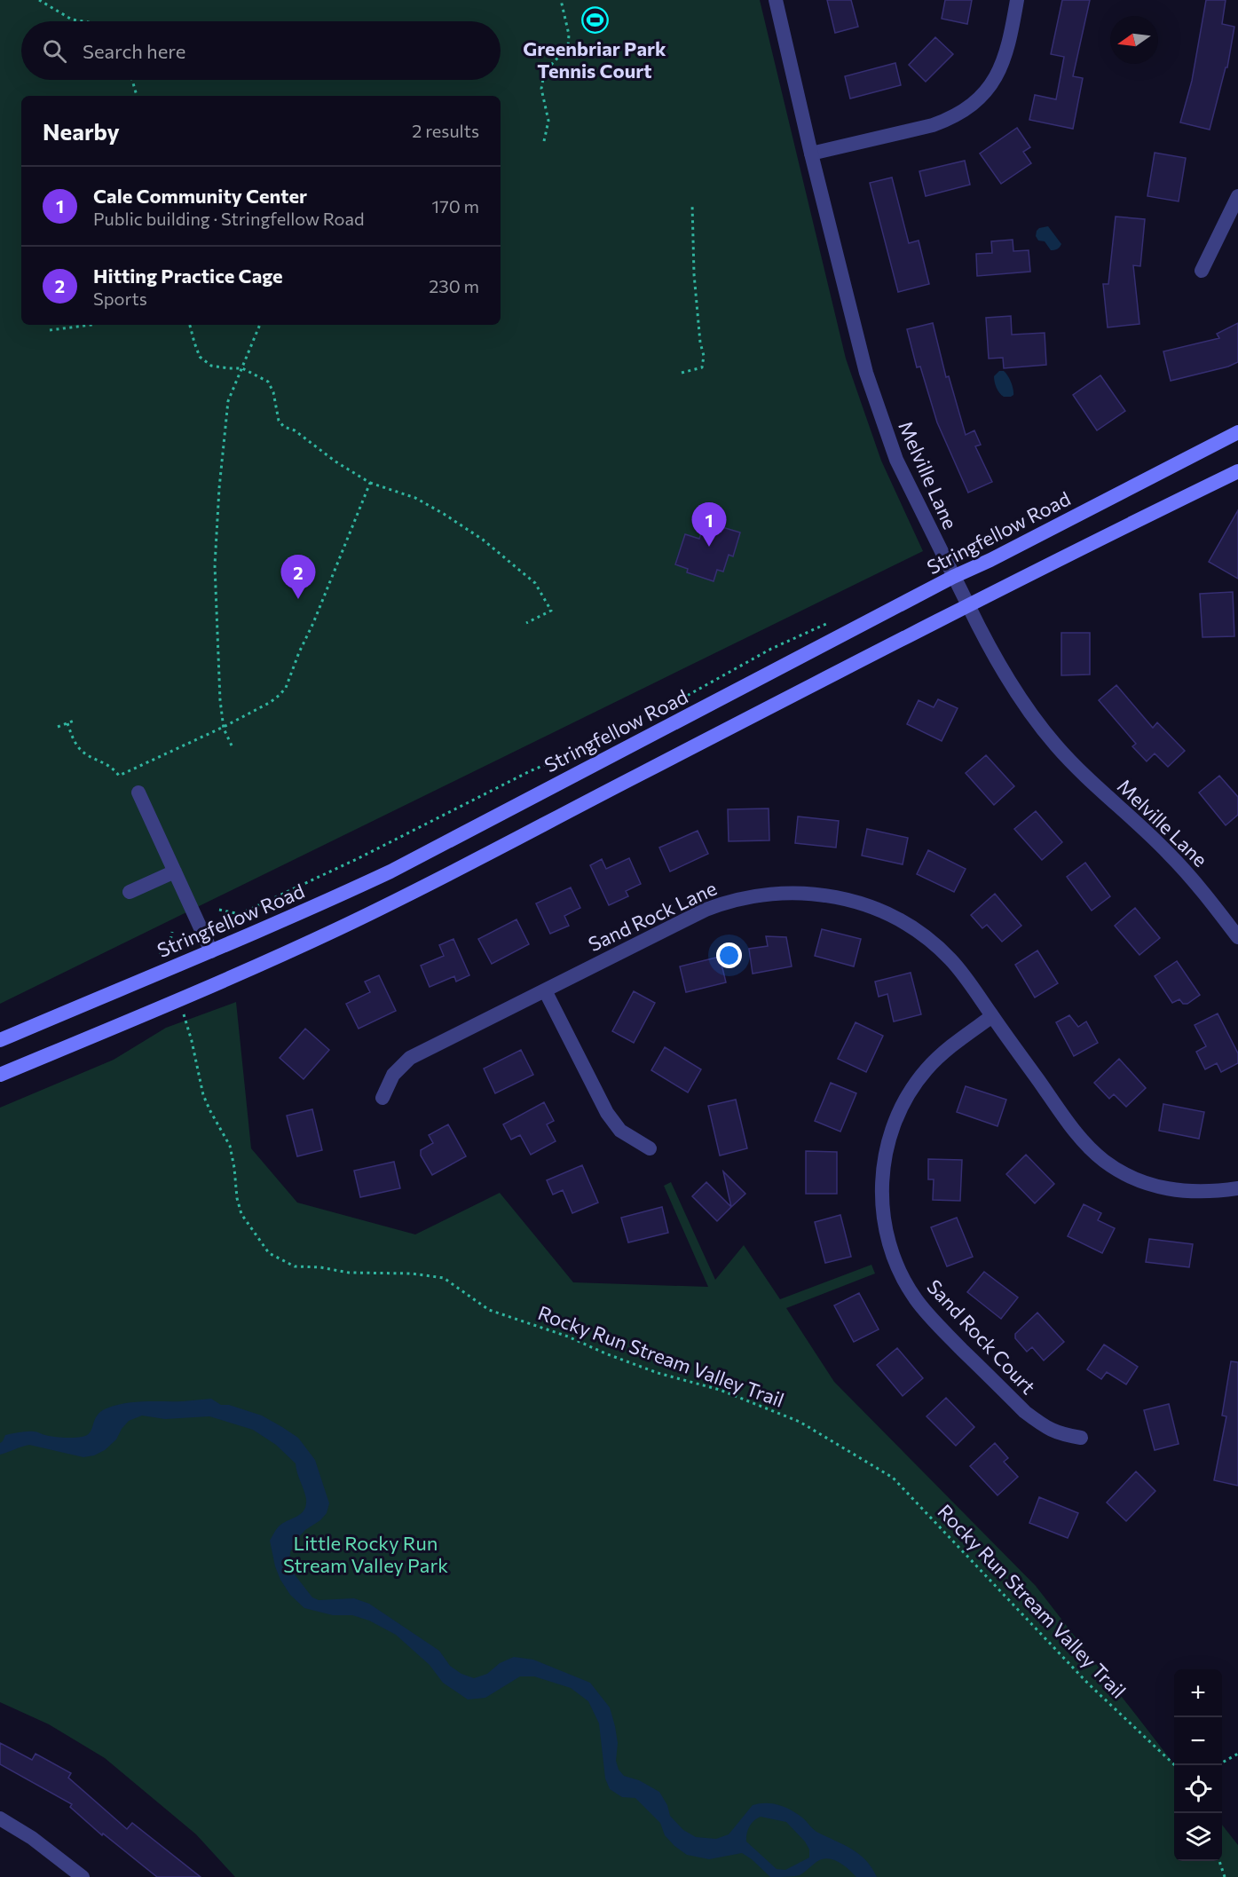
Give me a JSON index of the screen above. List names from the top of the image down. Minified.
{"streets":{"main road":["Stringfellow Road"],"street":["Melville Lane","Sand Rock Lane","Sand Rock Court"],"path":["Rocky Run Stream Valley Trail"]},"crossings":[["Melville Lane","Stringfellow Road"],["Sand Rock Lane","Sand Rock Court"]],"parks":["Little Rocky Run Stream Valley Park"],"places":{"sports":["Greenbriar Park Tennis Court"]},"north":"left","page":{"search":"Search here","heading":["Nearby","2 results"],"list":[{"mark":"1","name":"Cale Community Center","note":"Public building · Stringfellow Road","value":"170 m"},{"mark":"2","name":"Hitting Practice Cage","note":"Sports","value":"230 m"}],"pins":["1","2"],"map_buttons":["+","−"]}}
